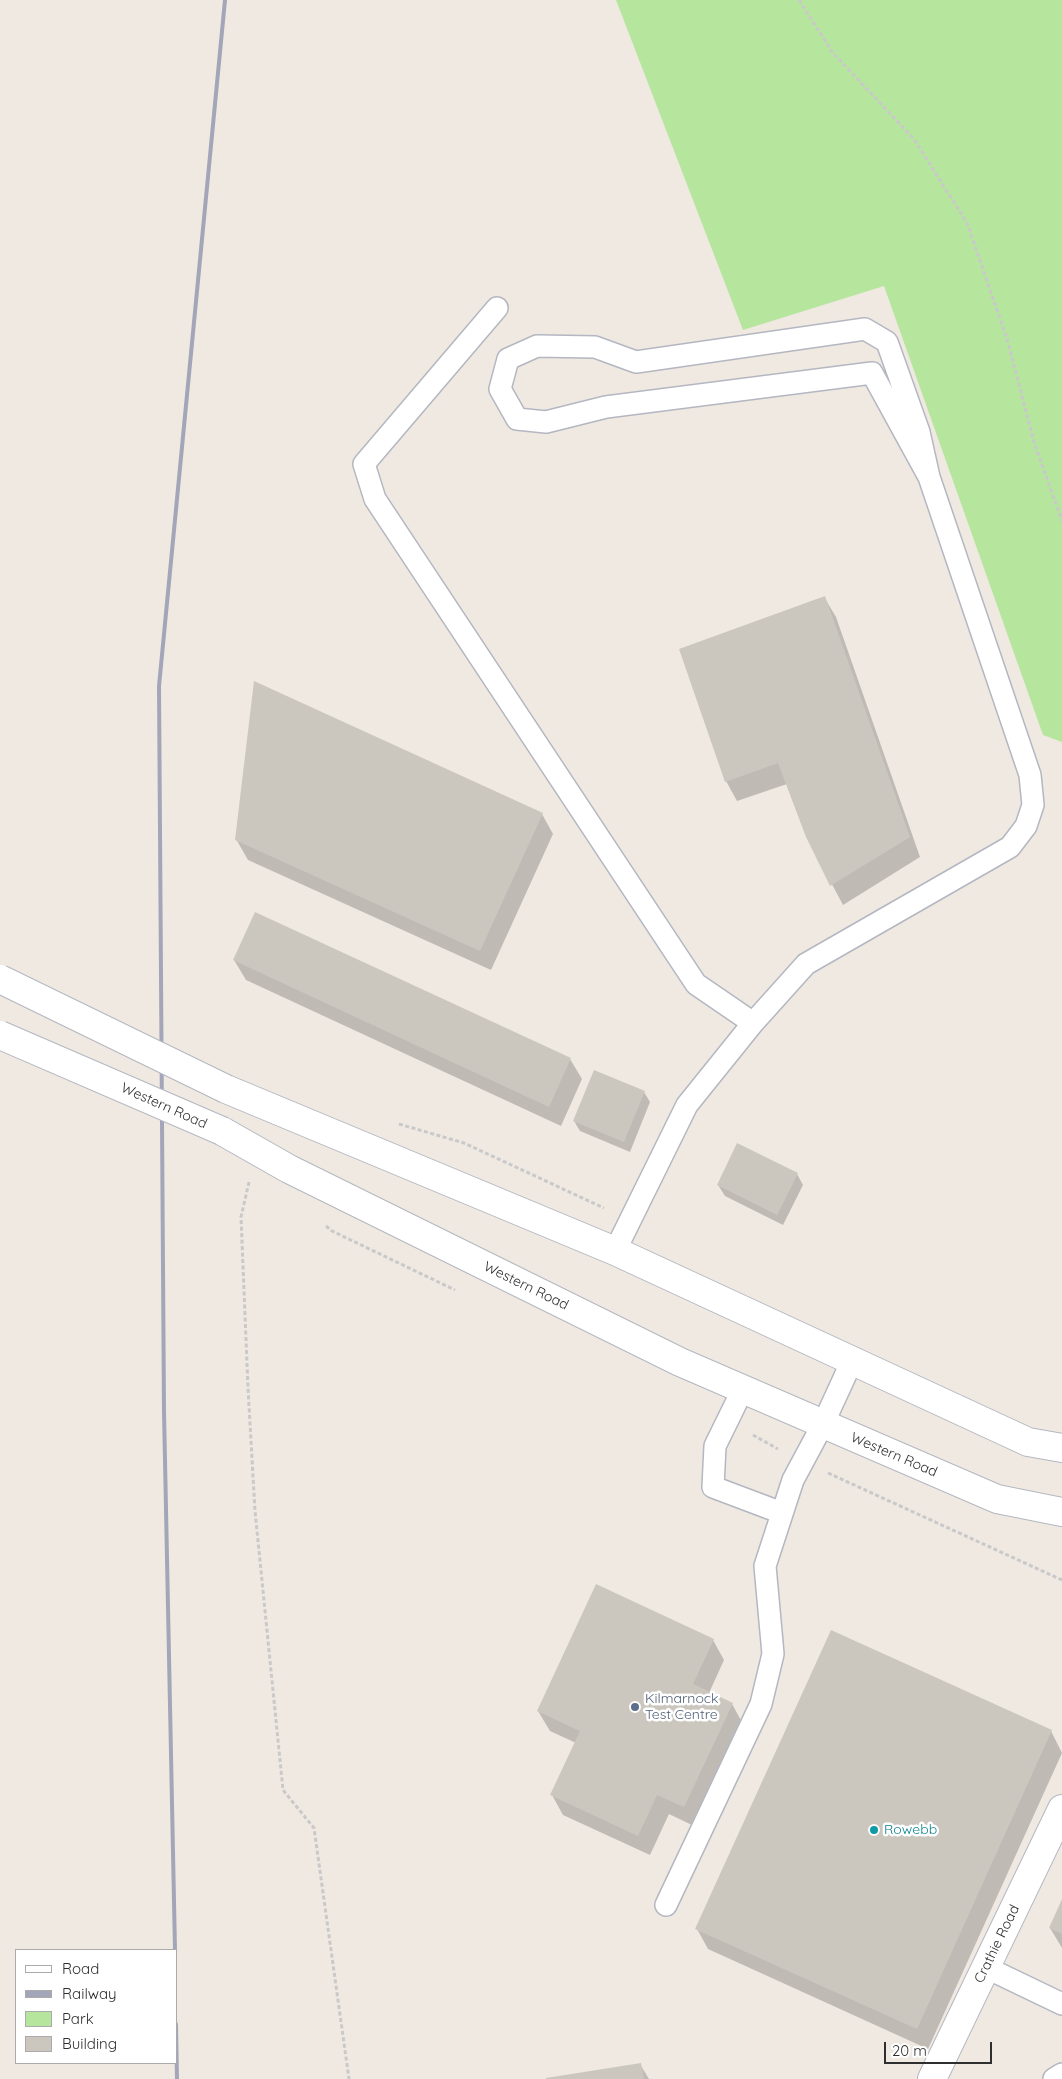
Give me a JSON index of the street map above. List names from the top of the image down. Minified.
{"streets":{"main road":["Western Road","Crathie Road"]},"places":["Kilmarnock Test Centre","Rowebb"],"legend":["Road","Railway","Park","Building"],"scale_bar":"20 m"}
